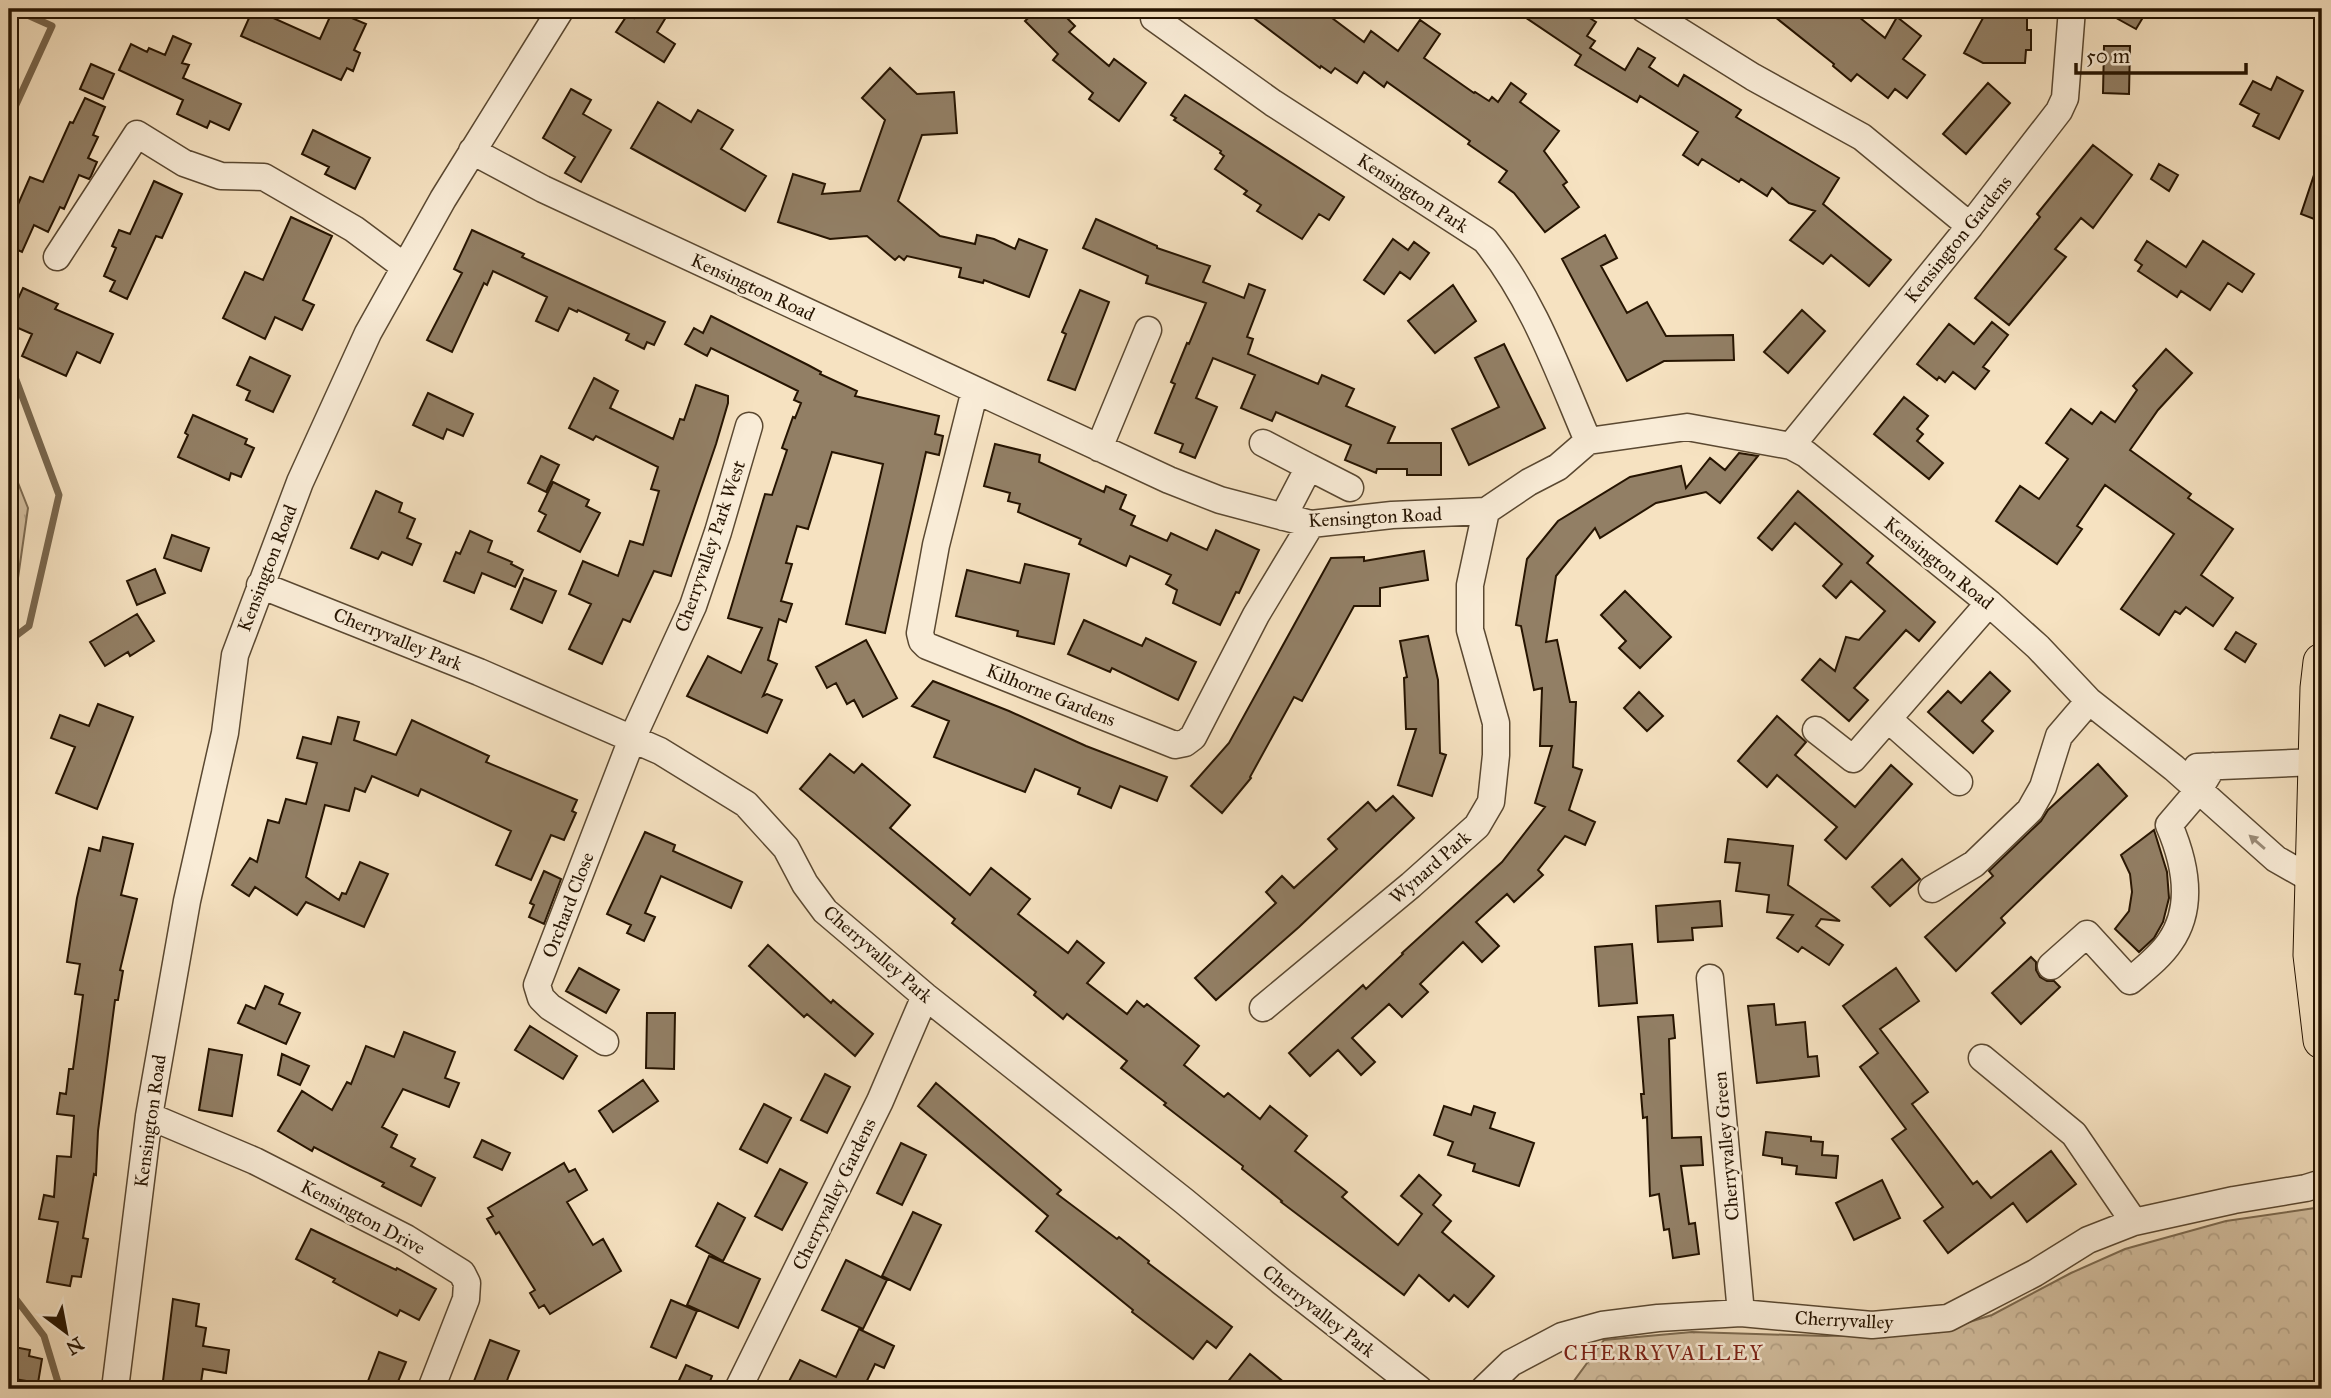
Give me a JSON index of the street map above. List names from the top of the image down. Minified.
{"streets":{"street":["Kensington Park","Kensington Gardens","Kensington Road","Cherryvalley Park West","Cherryvalley Park","Kilhorne Gardens","Wynard Park","Orchard Close","Cherryvalley Green","Cherryvalley Gardens","Kensington Drive","Cherryvalley"]},"crossings":[["Kensington Park","Kensington Road"],["Kensington Gardens","Kensington Road"],["Kensington Road","Cherryvalley Park"],["Kensington Road","Kilhorne Gardens"],["Kensington Road","Wynard Park"],["Kensington Road","Kensington Drive"],["Cherryvalley Park West","Cherryvalley Park"],["Cherryvalley Park West","Orchard Close"],["Cherryvalley Park","Orchard Close"],["Cherryvalley Park","Cherryvalley Gardens"],["Cherryvalley Green","Cherryvalley"]],"districts":["CHERRYVALLEY"],"scale_bar":"50 m","north":"bottom right"}
